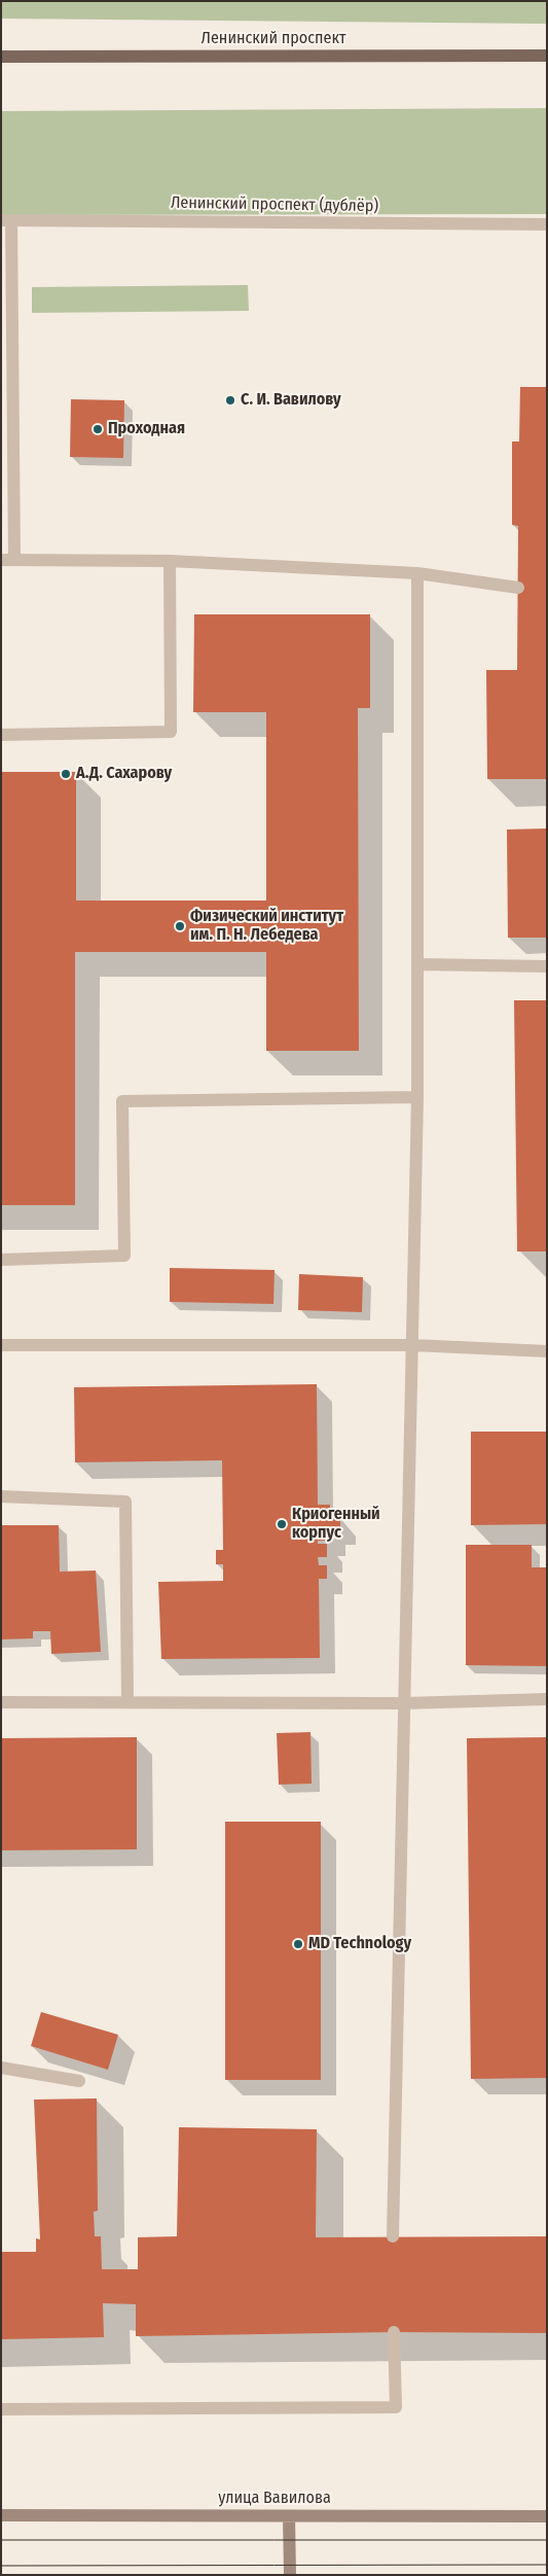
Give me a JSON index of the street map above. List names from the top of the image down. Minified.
{"streets":{"main road":["Ленинский проспект","улица Вавилова"],"street":["Ленинский проспект (дублёр)"]},"places":["С. И. Вавилову","Проходная","А.Д. Сахарову","Физический институт им. П. Н. Лебедева","Криогенный корпус","MD Technology"]}
